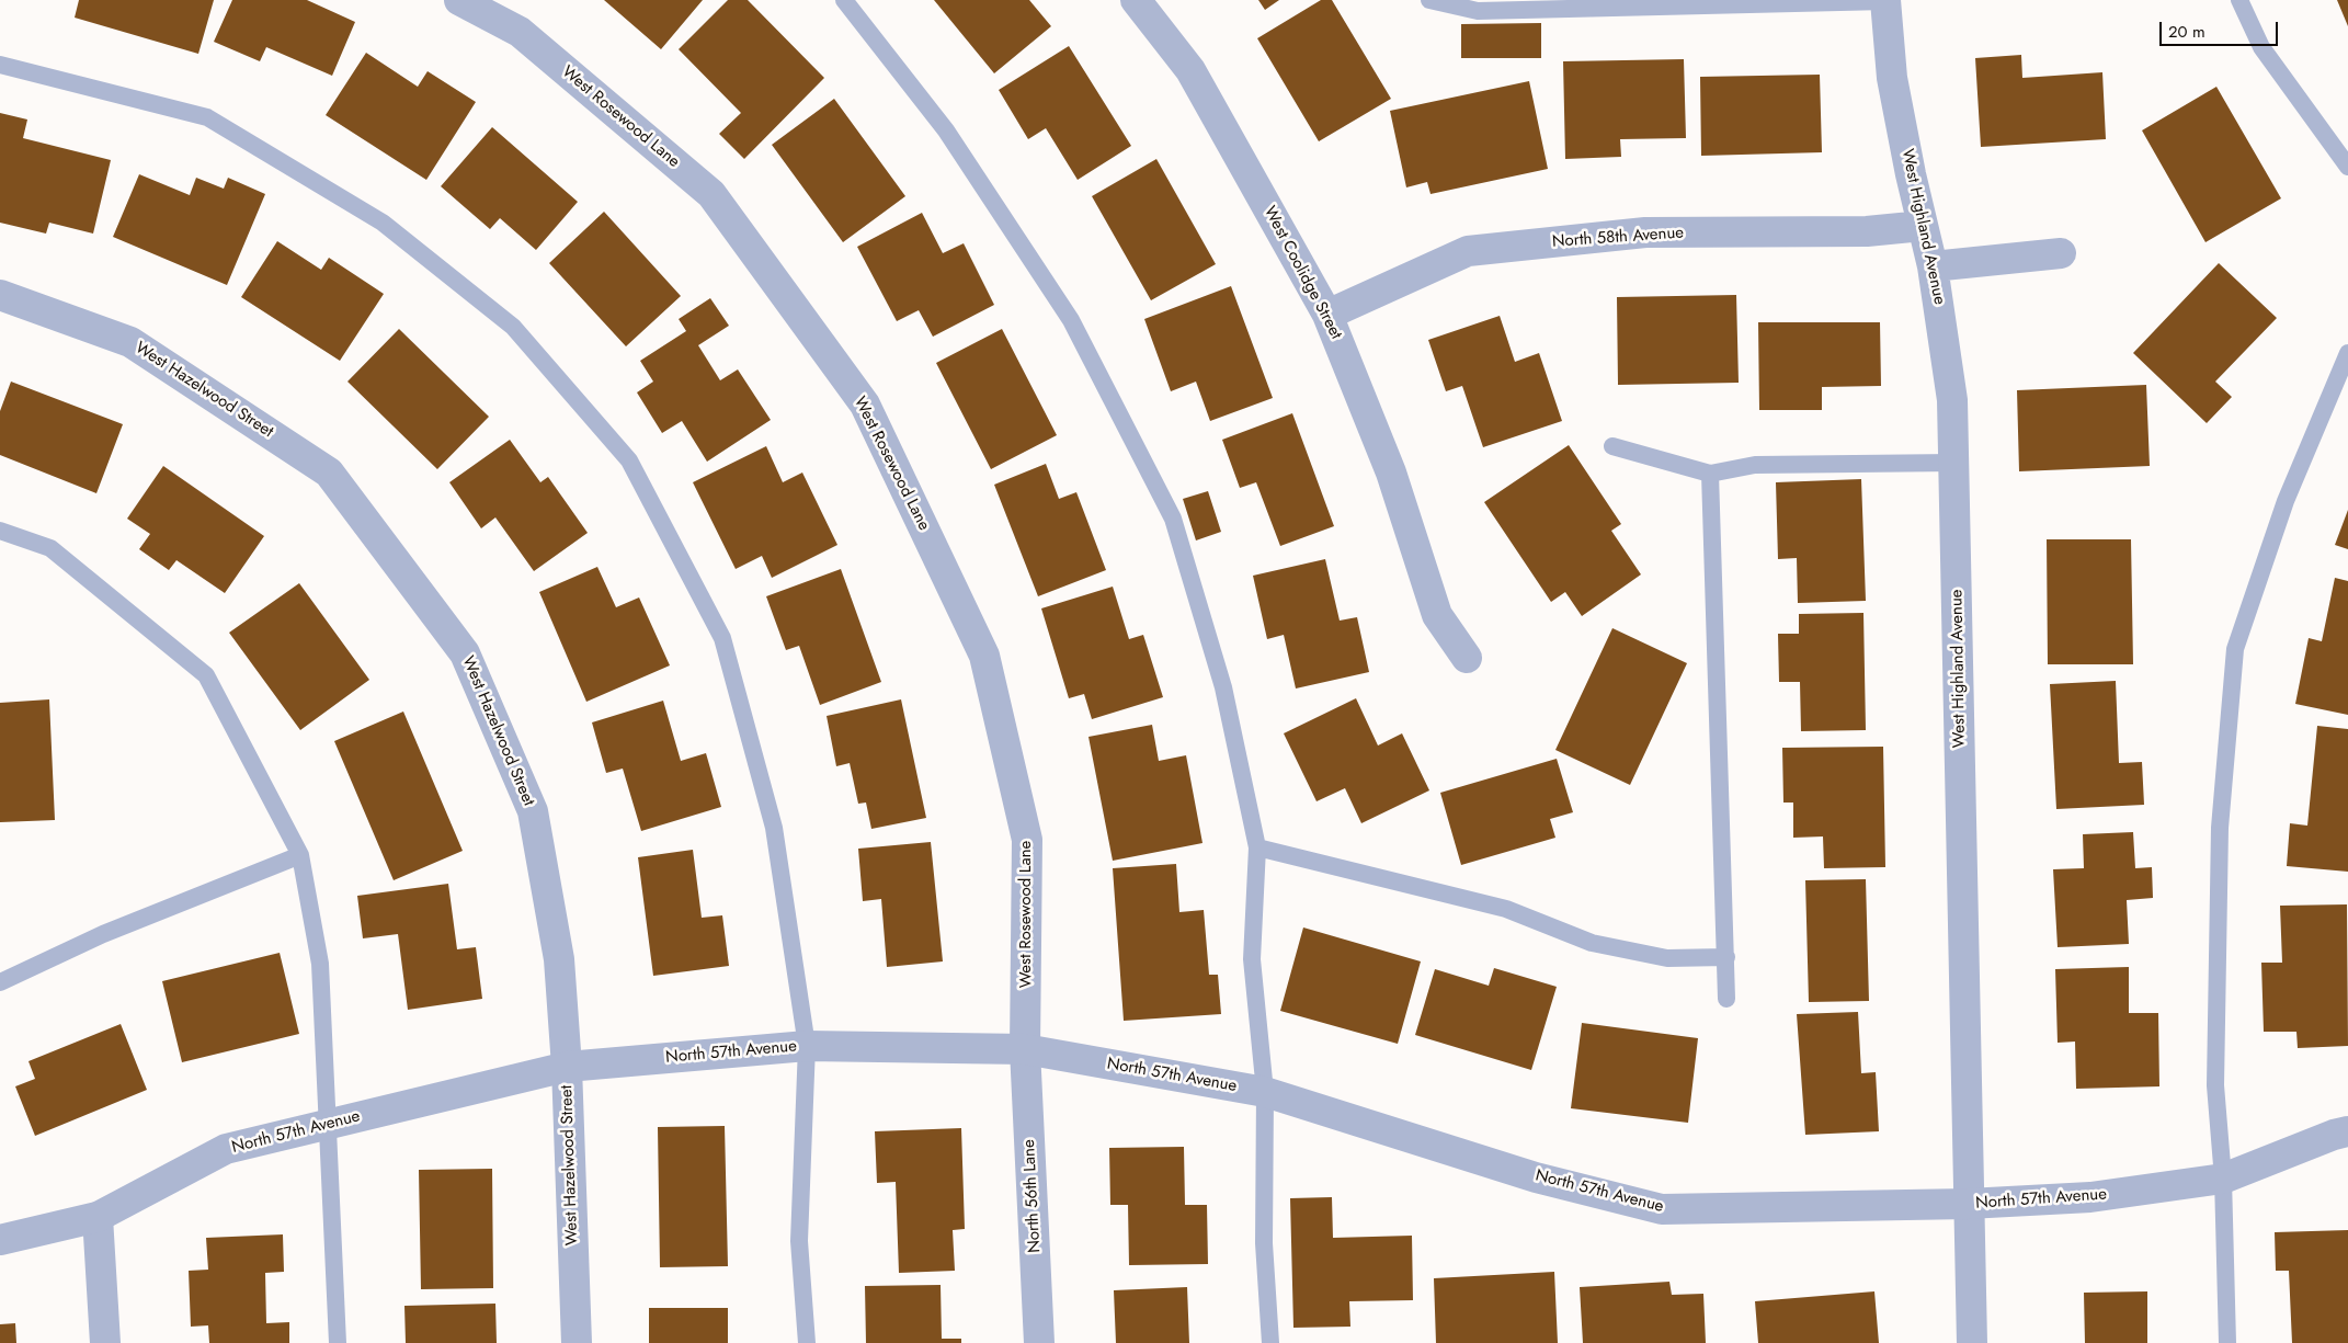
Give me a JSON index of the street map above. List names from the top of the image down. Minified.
{"streets":{"street":["West Rosewood Lane","West Highland Avenue","North 58th Avenue","West Coolidge Street","West Hazelwood Street","North 57th Avenue","North 56th Lane"]},"crossings":[["West Rosewood Lane","North 57th Avenue"],["West Rosewood Lane","North 56th Lane"],["West Highland Avenue","North 58th Avenue"],["West Highland Avenue","North 57th Avenue"],["North 58th Avenue","West Coolidge Street"],["West Hazelwood Street","North 57th Avenue"],["North 57th Avenue","North 56th Lane"]],"scale_bar":"20 m"}
